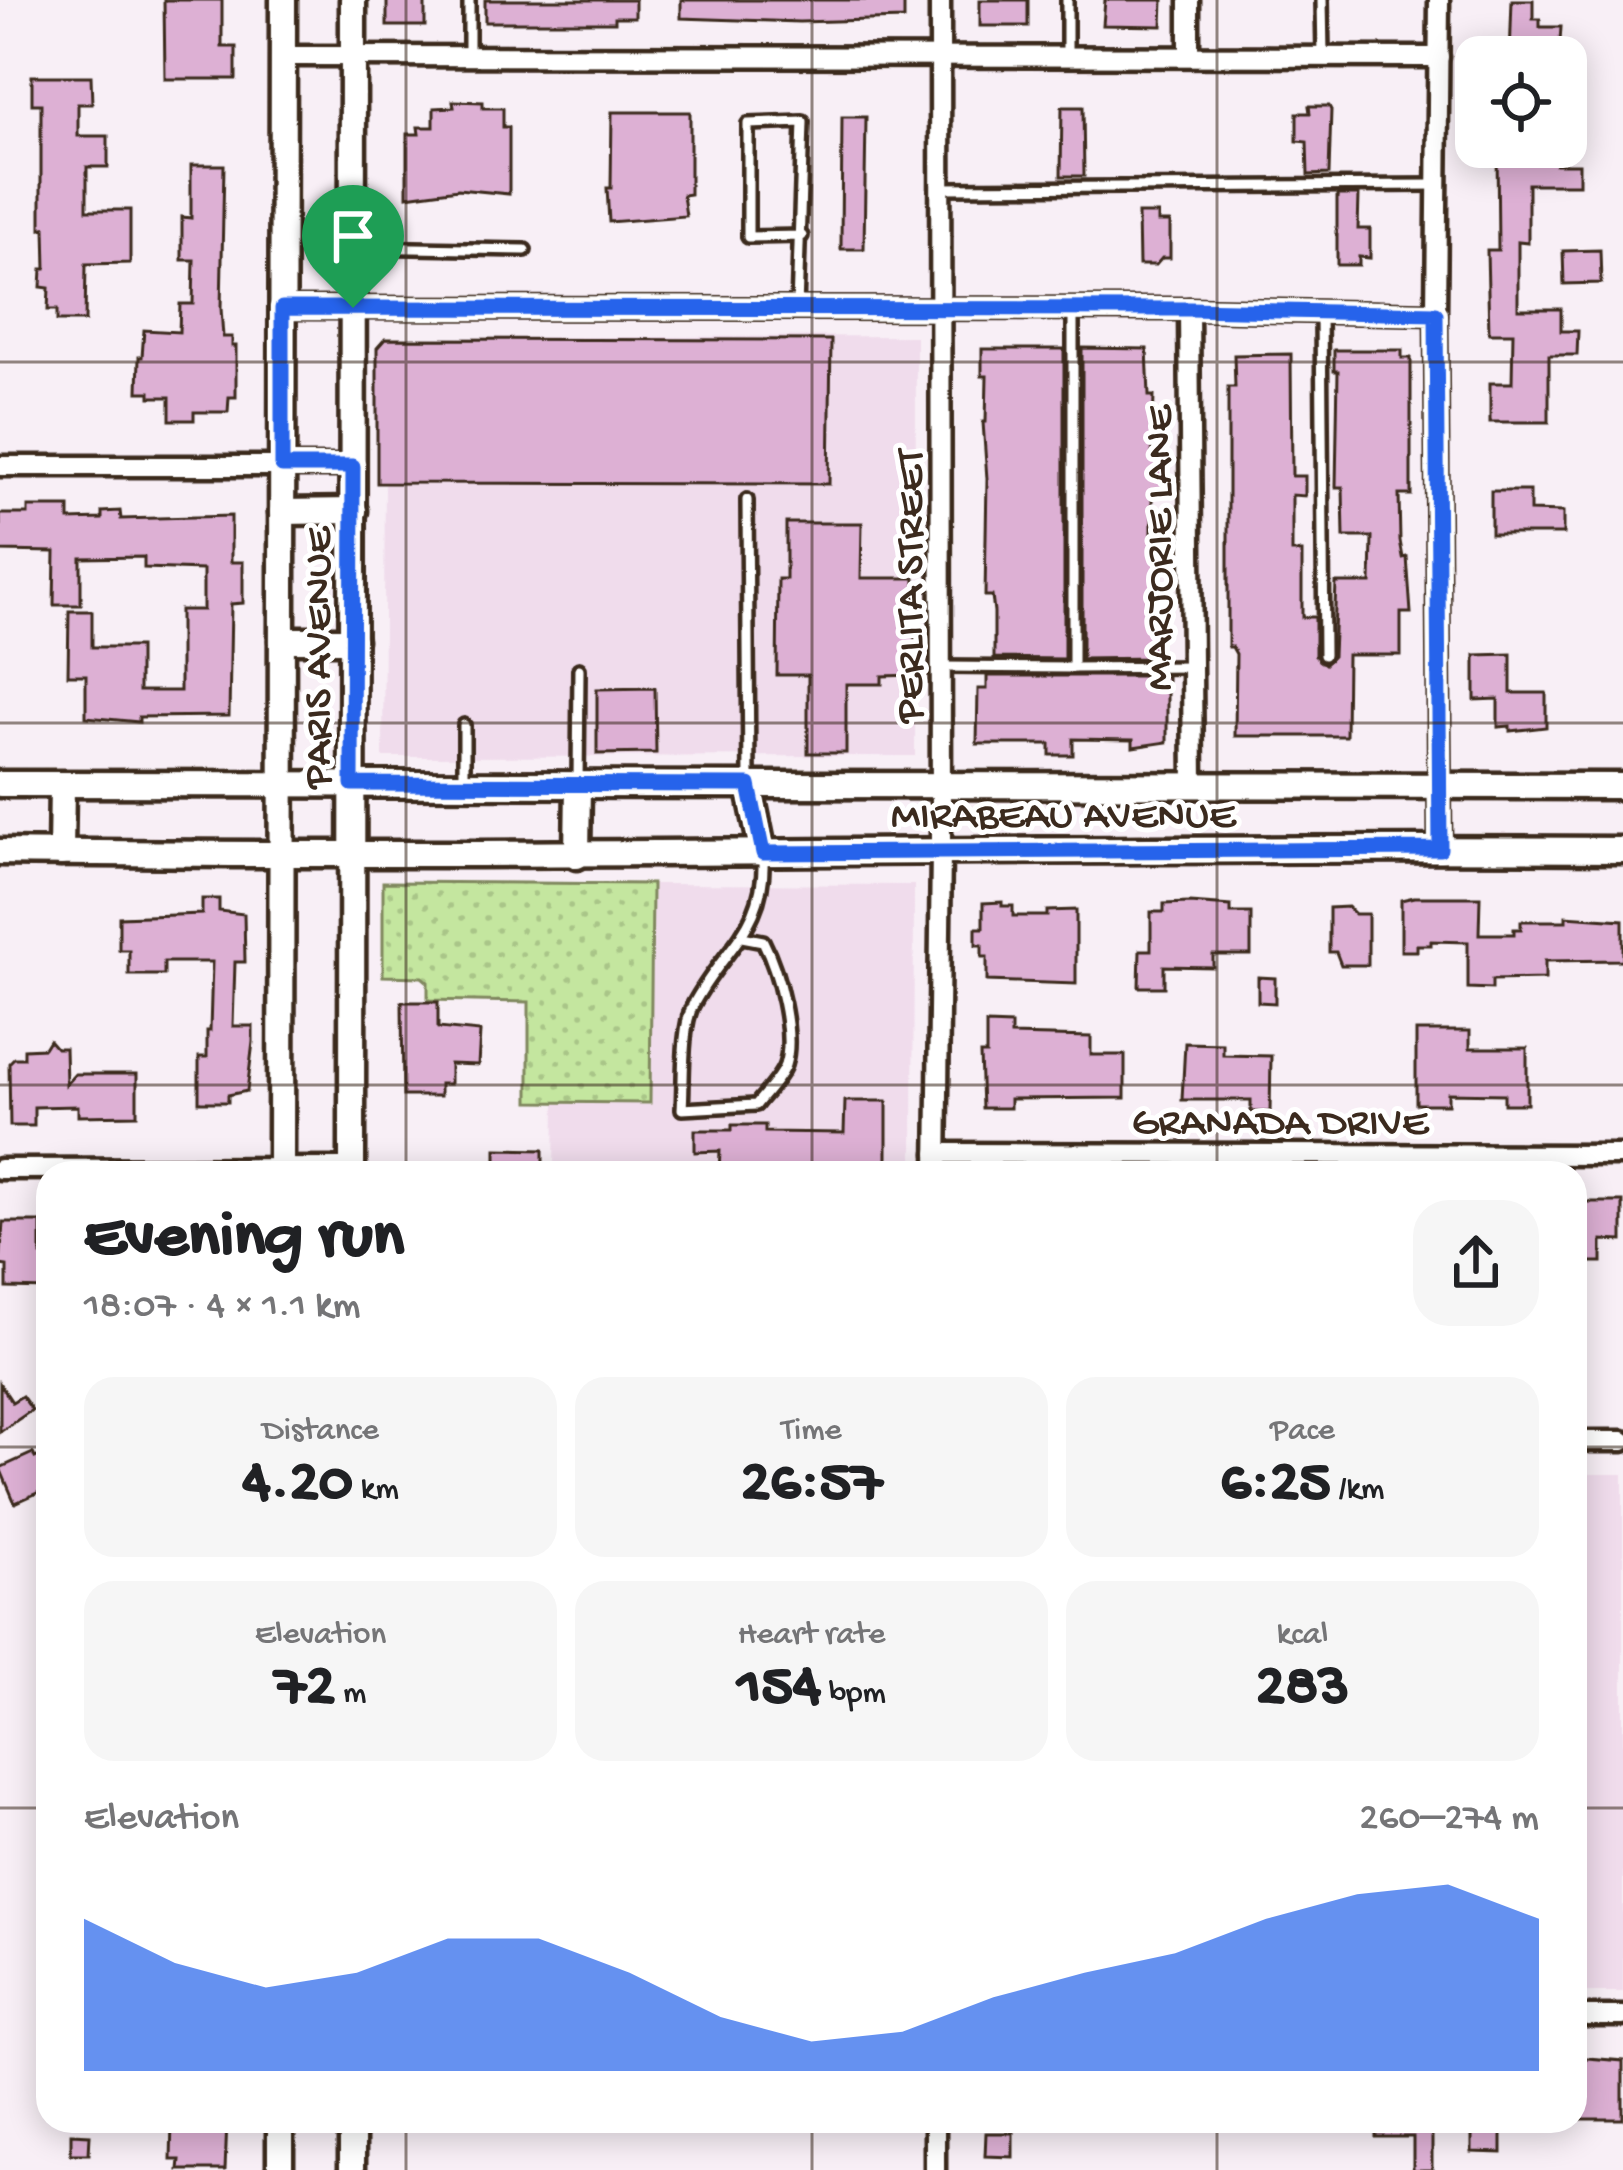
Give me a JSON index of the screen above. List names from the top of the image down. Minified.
{"streets":{"street":["MARJORIE LANE","PERLITA STREET","PARIS AVENUE","MIRABEAU AVENUE","GRANADA DRIVE"]},"crossings":[["MARJORIE LANE","MIRABEAU AVENUE"],["PERLITA STREET","MIRABEAU AVENUE"],["PARIS AVENUE","MIRABEAU AVENUE"]],"page":{"heading":["Evening run","18:07 · 4 × 1.1 km"],"stats":[["Distance","4.20 km"],["Time","26:57"],["Pace","6:25 /km"],["Elevation","72 m"],["Heart rate","154 bpm"],["kcal","283"]],"chart":["Elevation","260–274 m"]}}
